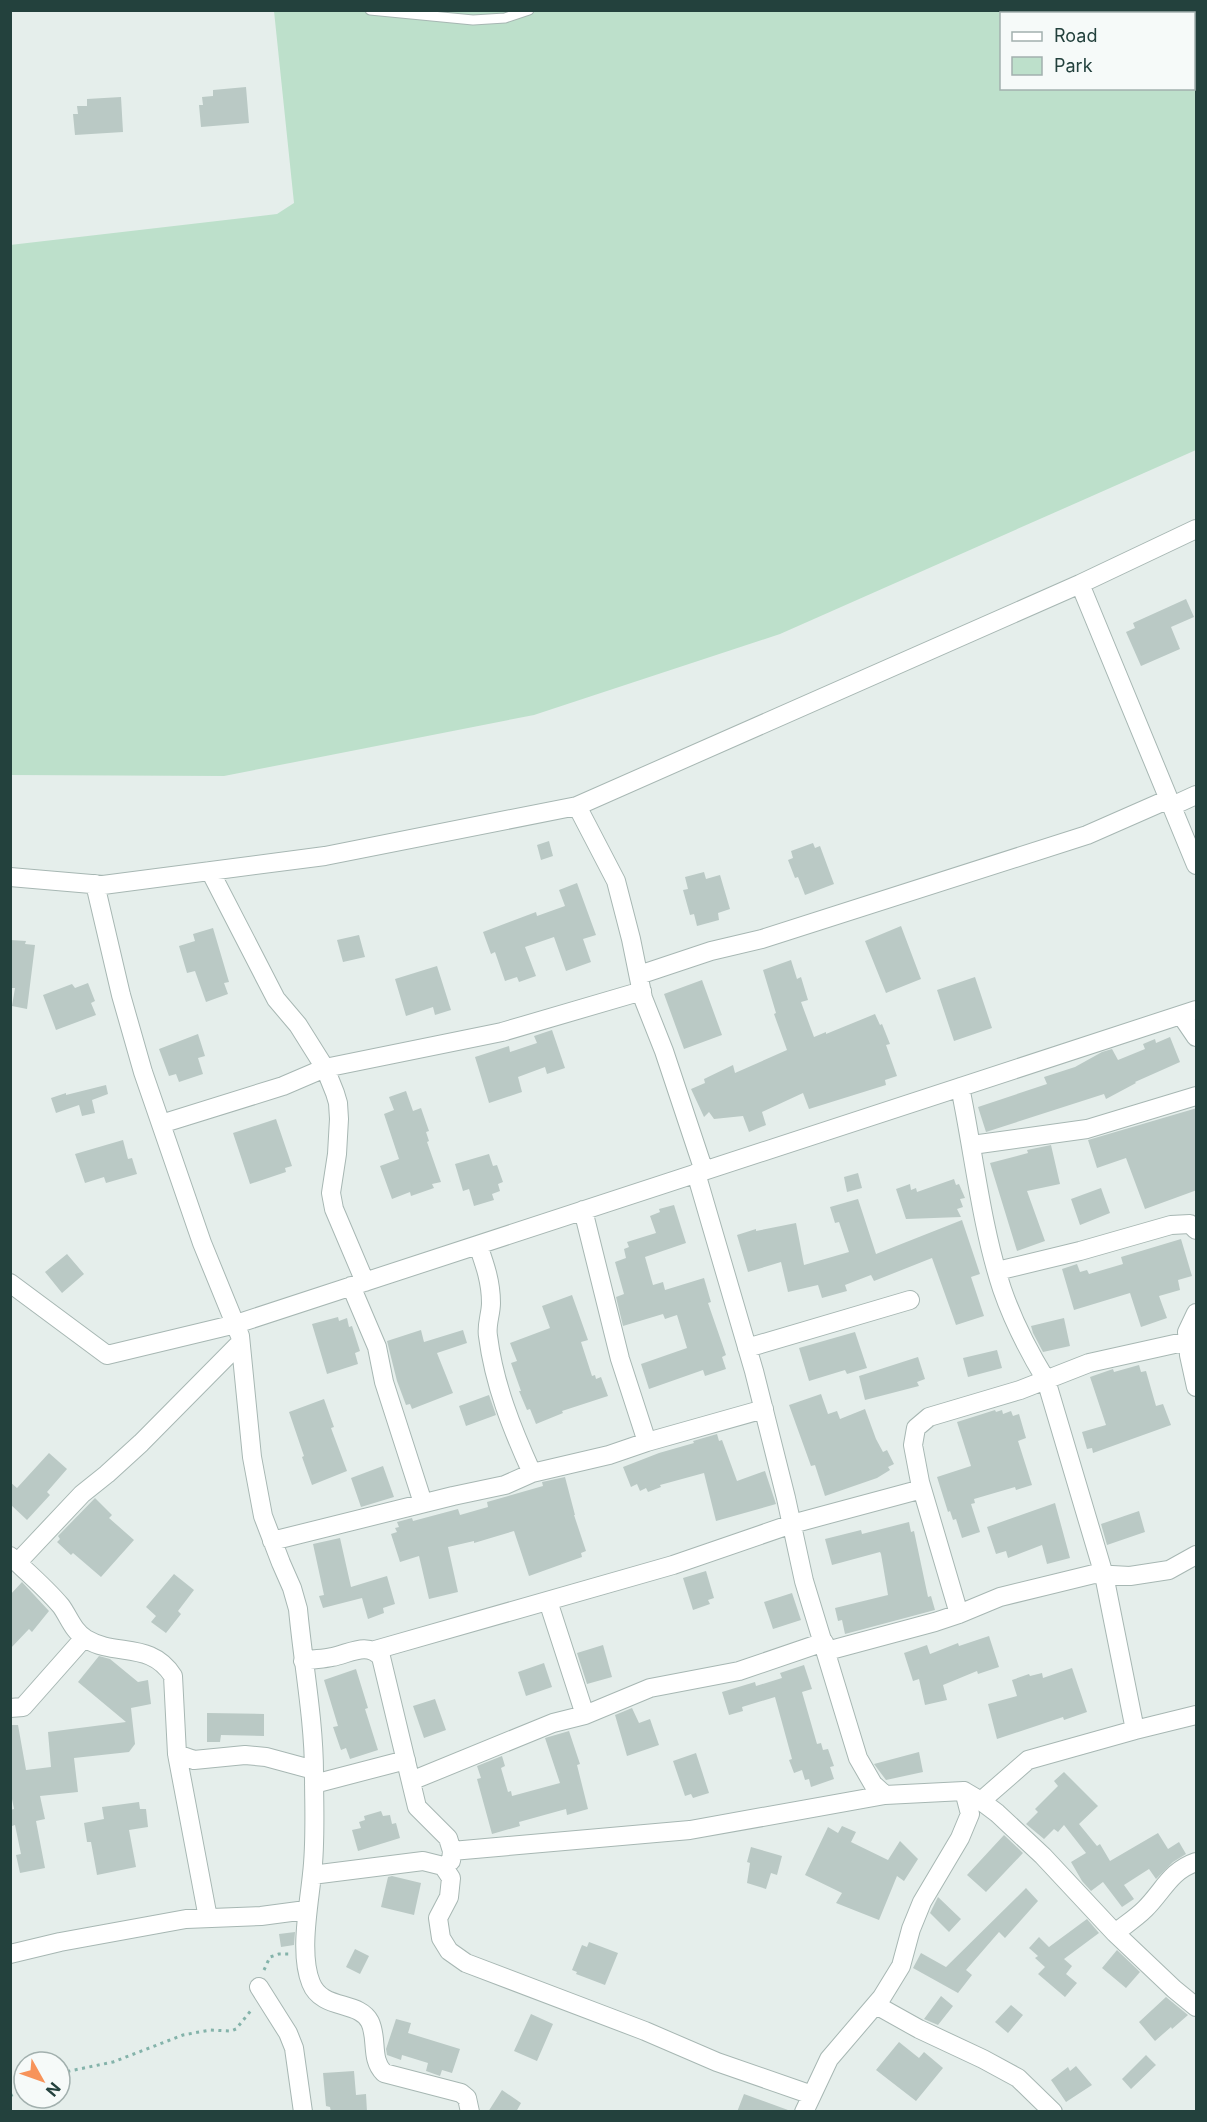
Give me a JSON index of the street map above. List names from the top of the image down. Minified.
{"legend":["Road","Park"],"north":"bottom right"}
